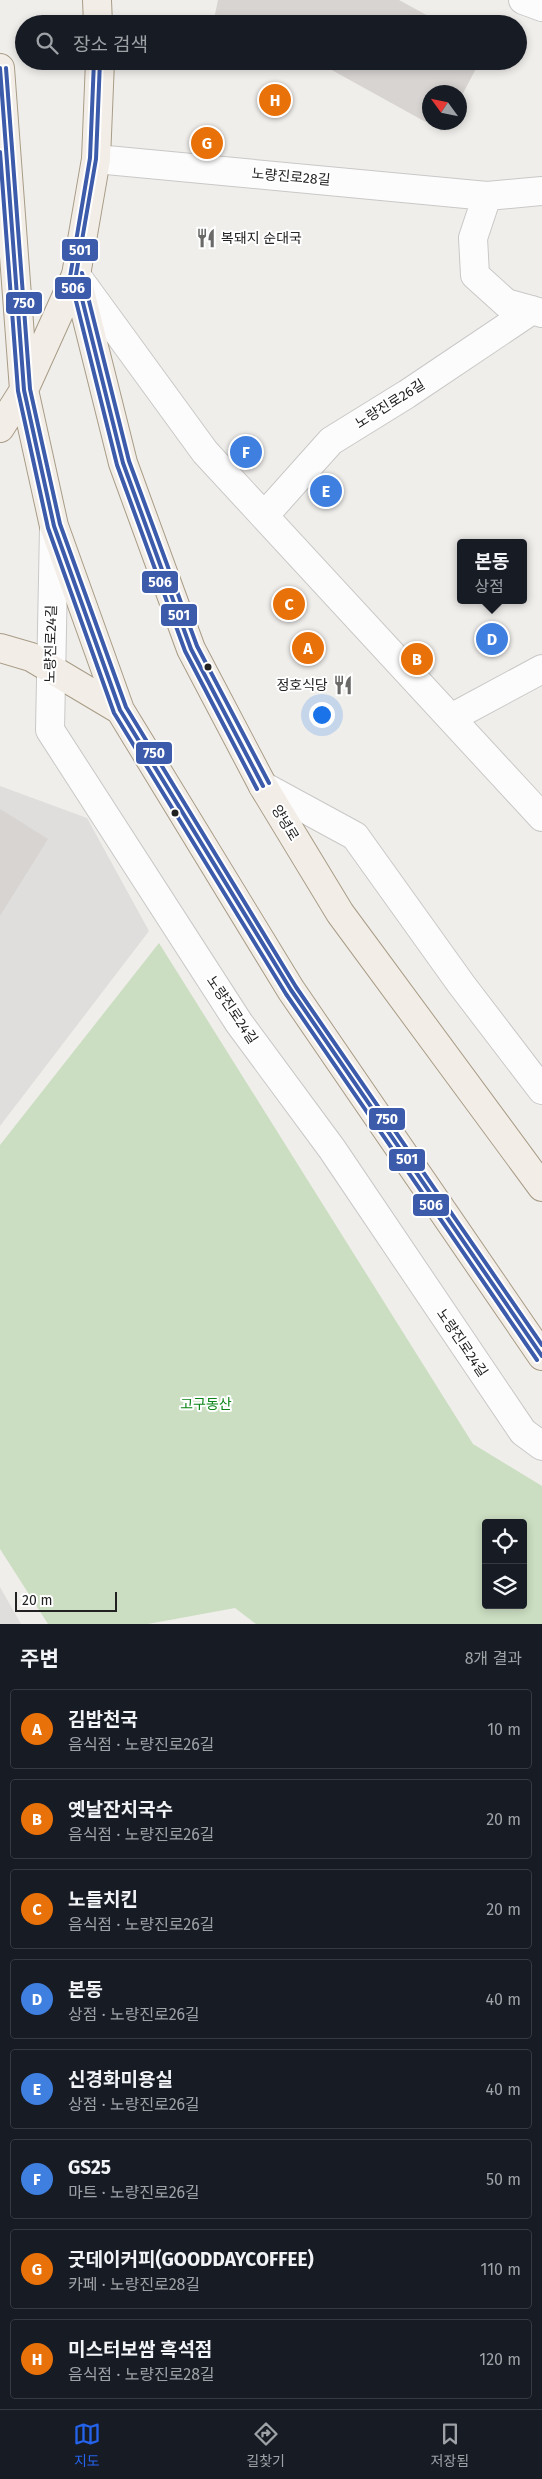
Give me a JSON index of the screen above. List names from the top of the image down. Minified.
{"streets":{"main road":["양녕로"],"street":["노량진로28길","노량진로26길","노량진로24길"]},"crossings":[["노량진로28길","양녕로"]],"parks":["고구동산"],"places":{"restaurant":["복돼지 순대국","정호식당"]},"lines":["transit line 501","transit line 750","transit line 506"],"scale_bar":"20 m","north":"top left","page":{"search":"장소 검색","pins":["H","G","F","E","C","D","A","B"],"popup":["본동","상점"],"scale":"20 m","heading":["주변","8개 결과"],"list":[{"mark":"A","name":"김밥천국","note":"음식점 · 노량진로26길","value":"10 m"},{"mark":"B","name":"옛날잔치국수","note":"음식점 · 노량진로26길","value":"20 m"},{"mark":"C","name":"노들치킨","note":"음식점 · 노량진로26길","value":"20 m"},{"mark":"D","name":"본동","note":"상점 · 노량진로26길","value":"40 m"},{"mark":"E","name":"신경화미용실","note":"상점 · 노량진로26길","value":"40 m"},{"mark":"F","name":"GS25","note":"마트 · 노량진로26길","value":"50 m"},{"mark":"G","name":"굿데이커피(GOODDAYCOFFEE)","note":"카페 · 노량진로28길","value":"110 m"},{"mark":"H","name":"미스터보쌈 흑석점","note":"음식점 · 노량진로28길","value":"120 m"}],"nav":["지도","길찾기","저장됨"]}}
